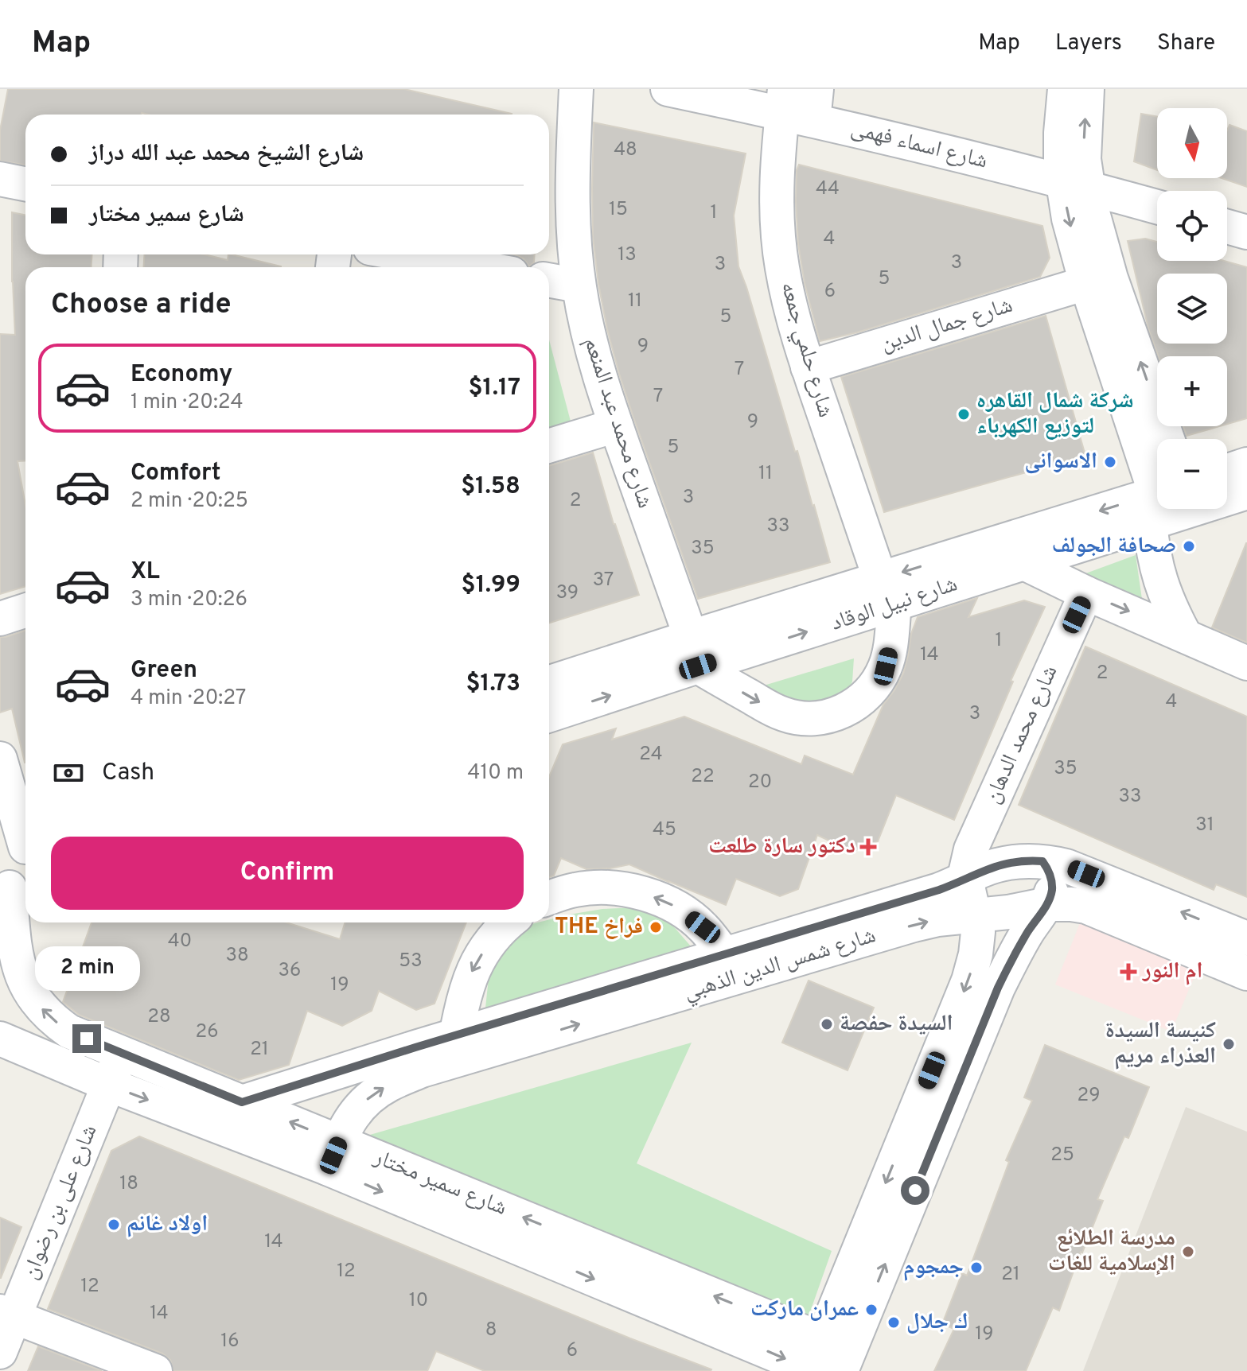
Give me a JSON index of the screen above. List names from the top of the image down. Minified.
{"streets":{"street":["شارع اسماء فهمى","شارع جمال الدين","شارع حلمي جمعه","شارع محمد عبد المنعم","شارع نبيل الوقاد","شارع محمد الدهان","شارع شمس الدين الذهبي","شارع سمير مختار","شارع على بن رضوان"]},"crossings":[["شارع اسماء فهمى","شارع حلمي جمعه"],["شارع جمال الدين","شارع حلمي جمعه"],["شارع حلمي جمعه","شارع نبيل الوقاد"],["شارع محمد عبد المنعم","شارع نبيل الوقاد"],["شارع محمد الدهان","شارع شمس الدين الذهبي"],["شارع شمس الدين الذهبي","شارع سمير مختار"],["شارع سمير مختار","شارع على بن رضوان"]],"places":{"other":["شركة شمال القاهره لتوزيع الكهرباء","الاسوانى","صحافة الجولف","THE فراخ","السيدة حفصة","كنيسة السيدة العذراء مريم","اولاد غانم","مدرسة الطلائع الإسلامية للغات","جمجوم","عمران ماركت","ك جلال"],"health":["دكتور سارة طلعت","ام النور"]},"house_numbers":["48","44","15","1","4","13","3","3","5","6","11","5","9","7","7","9","5","11","3","2","33","35","37","39","1","14","2","4","3","24","35","22","20","33","31","45","40","38","53","36","19","28","26","21","29","25","18","14","12","21","12","10","14","8","19","16","6"],"north":"bottom","page":{"header":"Map","nav":["Map","Layers","Share"],"map_buttons":["+","−"],"banner":["شارع الشيخ محمد عبد الله دراز","شارع سمير مختار"],"heading":"Choose a ride","list":[{"name":"Economy","note":"1 min · 20:24","value":"$1.17"},{"name":"Comfort","note":"2 min · 20:25","value":"$1.58"},{"name":"XL","note":"3 min · 20:26","value":"$1.99"},{"name":"Green","note":"4 min · 20:27","value":"$1.73"}],"pay":["Cash","410 m"],"buttons":"Confirm","bubble":"2 min"}}
